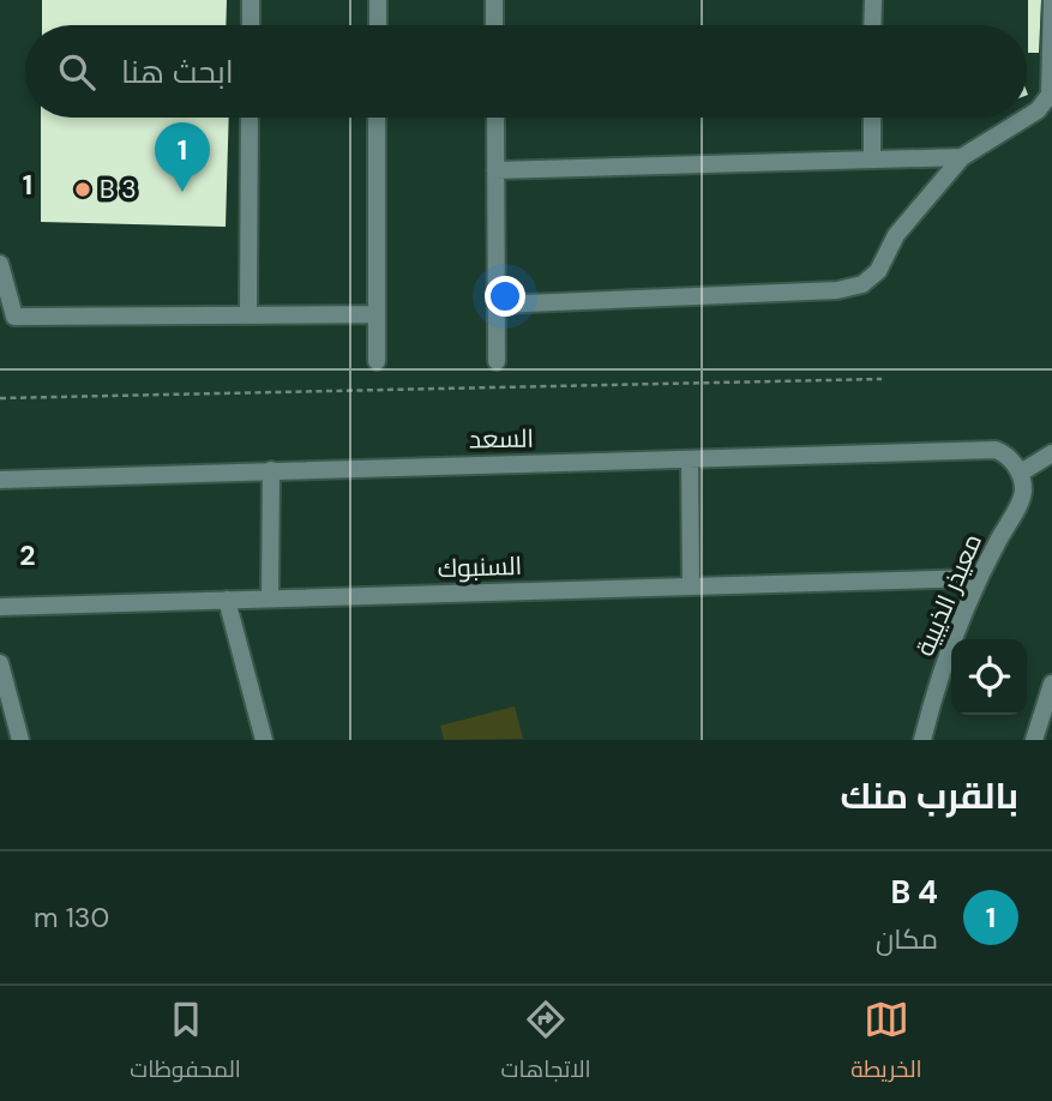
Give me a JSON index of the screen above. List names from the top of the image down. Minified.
{"streets":{"street":["السعد","السنبوك","معيذر الذيبية"]},"crossings":[["السعد","معيذر الذيبية"],["السنبوك","معيذر الذيبية"]],"places":["B 3"],"page":{"search":"ابحث هنا","pins":"1","heading":"بالقرب منك","list":[{"mark":"1","name":"B 4","note":"مكان","value":"130 m"}],"nav":["الخريطة","الاتجاهات","المحفوظات"]},"grid":{"rows":["1","2"]}}
